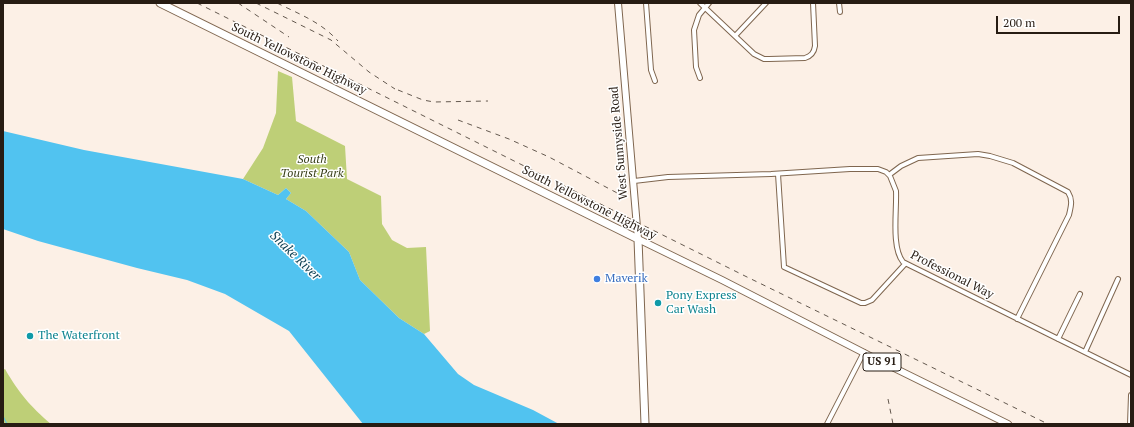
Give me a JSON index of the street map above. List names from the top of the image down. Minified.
{"streets":{"highway":["South Yellowstone Highway","West Sunnyside Road"],"main road":["US 91"],"street":["Professional Way"]},"crossings":[["South Yellowstone Highway","West Sunnyside Road"]],"water":["Snake River"],"parks":["South Tourist Park"],"places":["Maverik","Pony Express Car Wash","The Waterfront"],"scale_bar":"200 m"}
